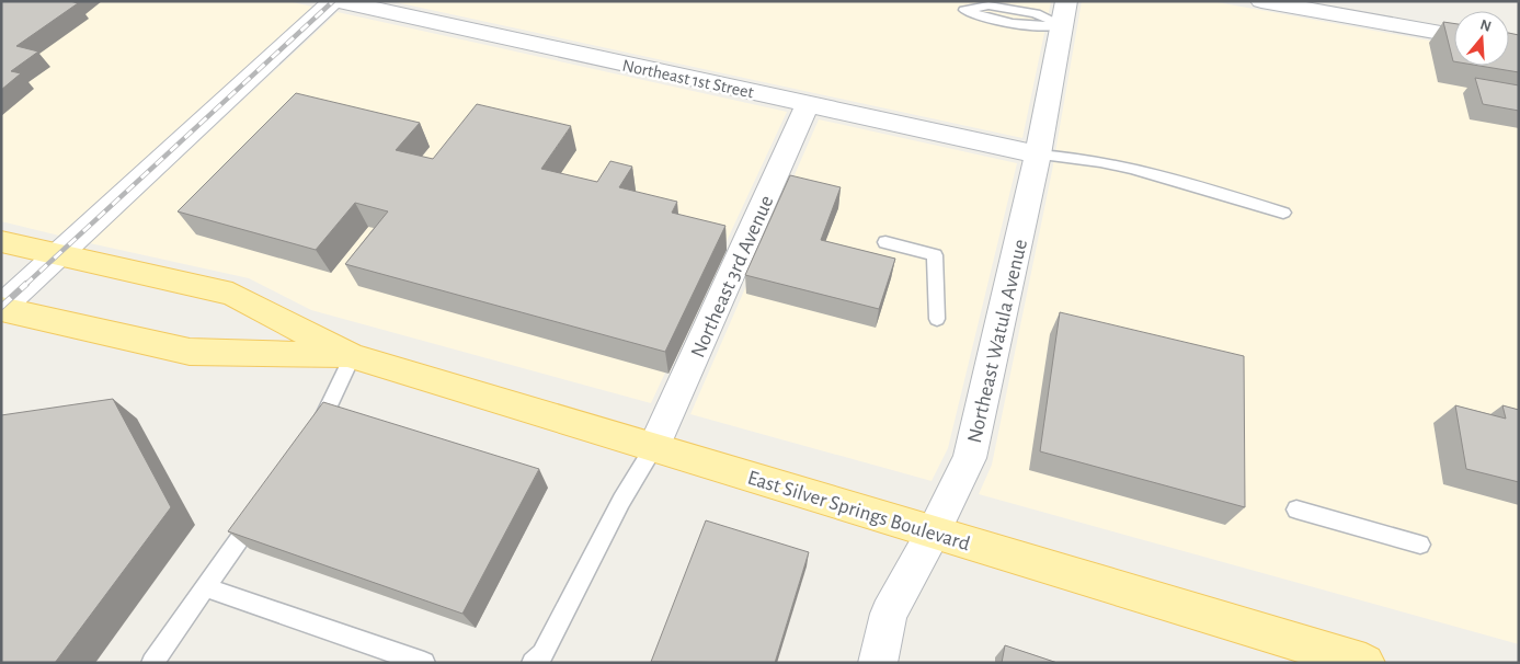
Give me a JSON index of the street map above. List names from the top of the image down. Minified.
{"streets":{"main road":["East Silver Springs Boulevard"],"street":["Northeast 1st Street","Northeast 3rd Avenue","Northeast Watula Avenue"]},"crossings":[["Northeast 1st Street","Northeast 3rd Avenue"],["Northeast 1st Street","Northeast Watula Avenue"],["Northeast 3rd Avenue","East Silver Springs Boulevard"],["Northeast Watula Avenue","East Silver Springs Boulevard"]],"north":"top"}
